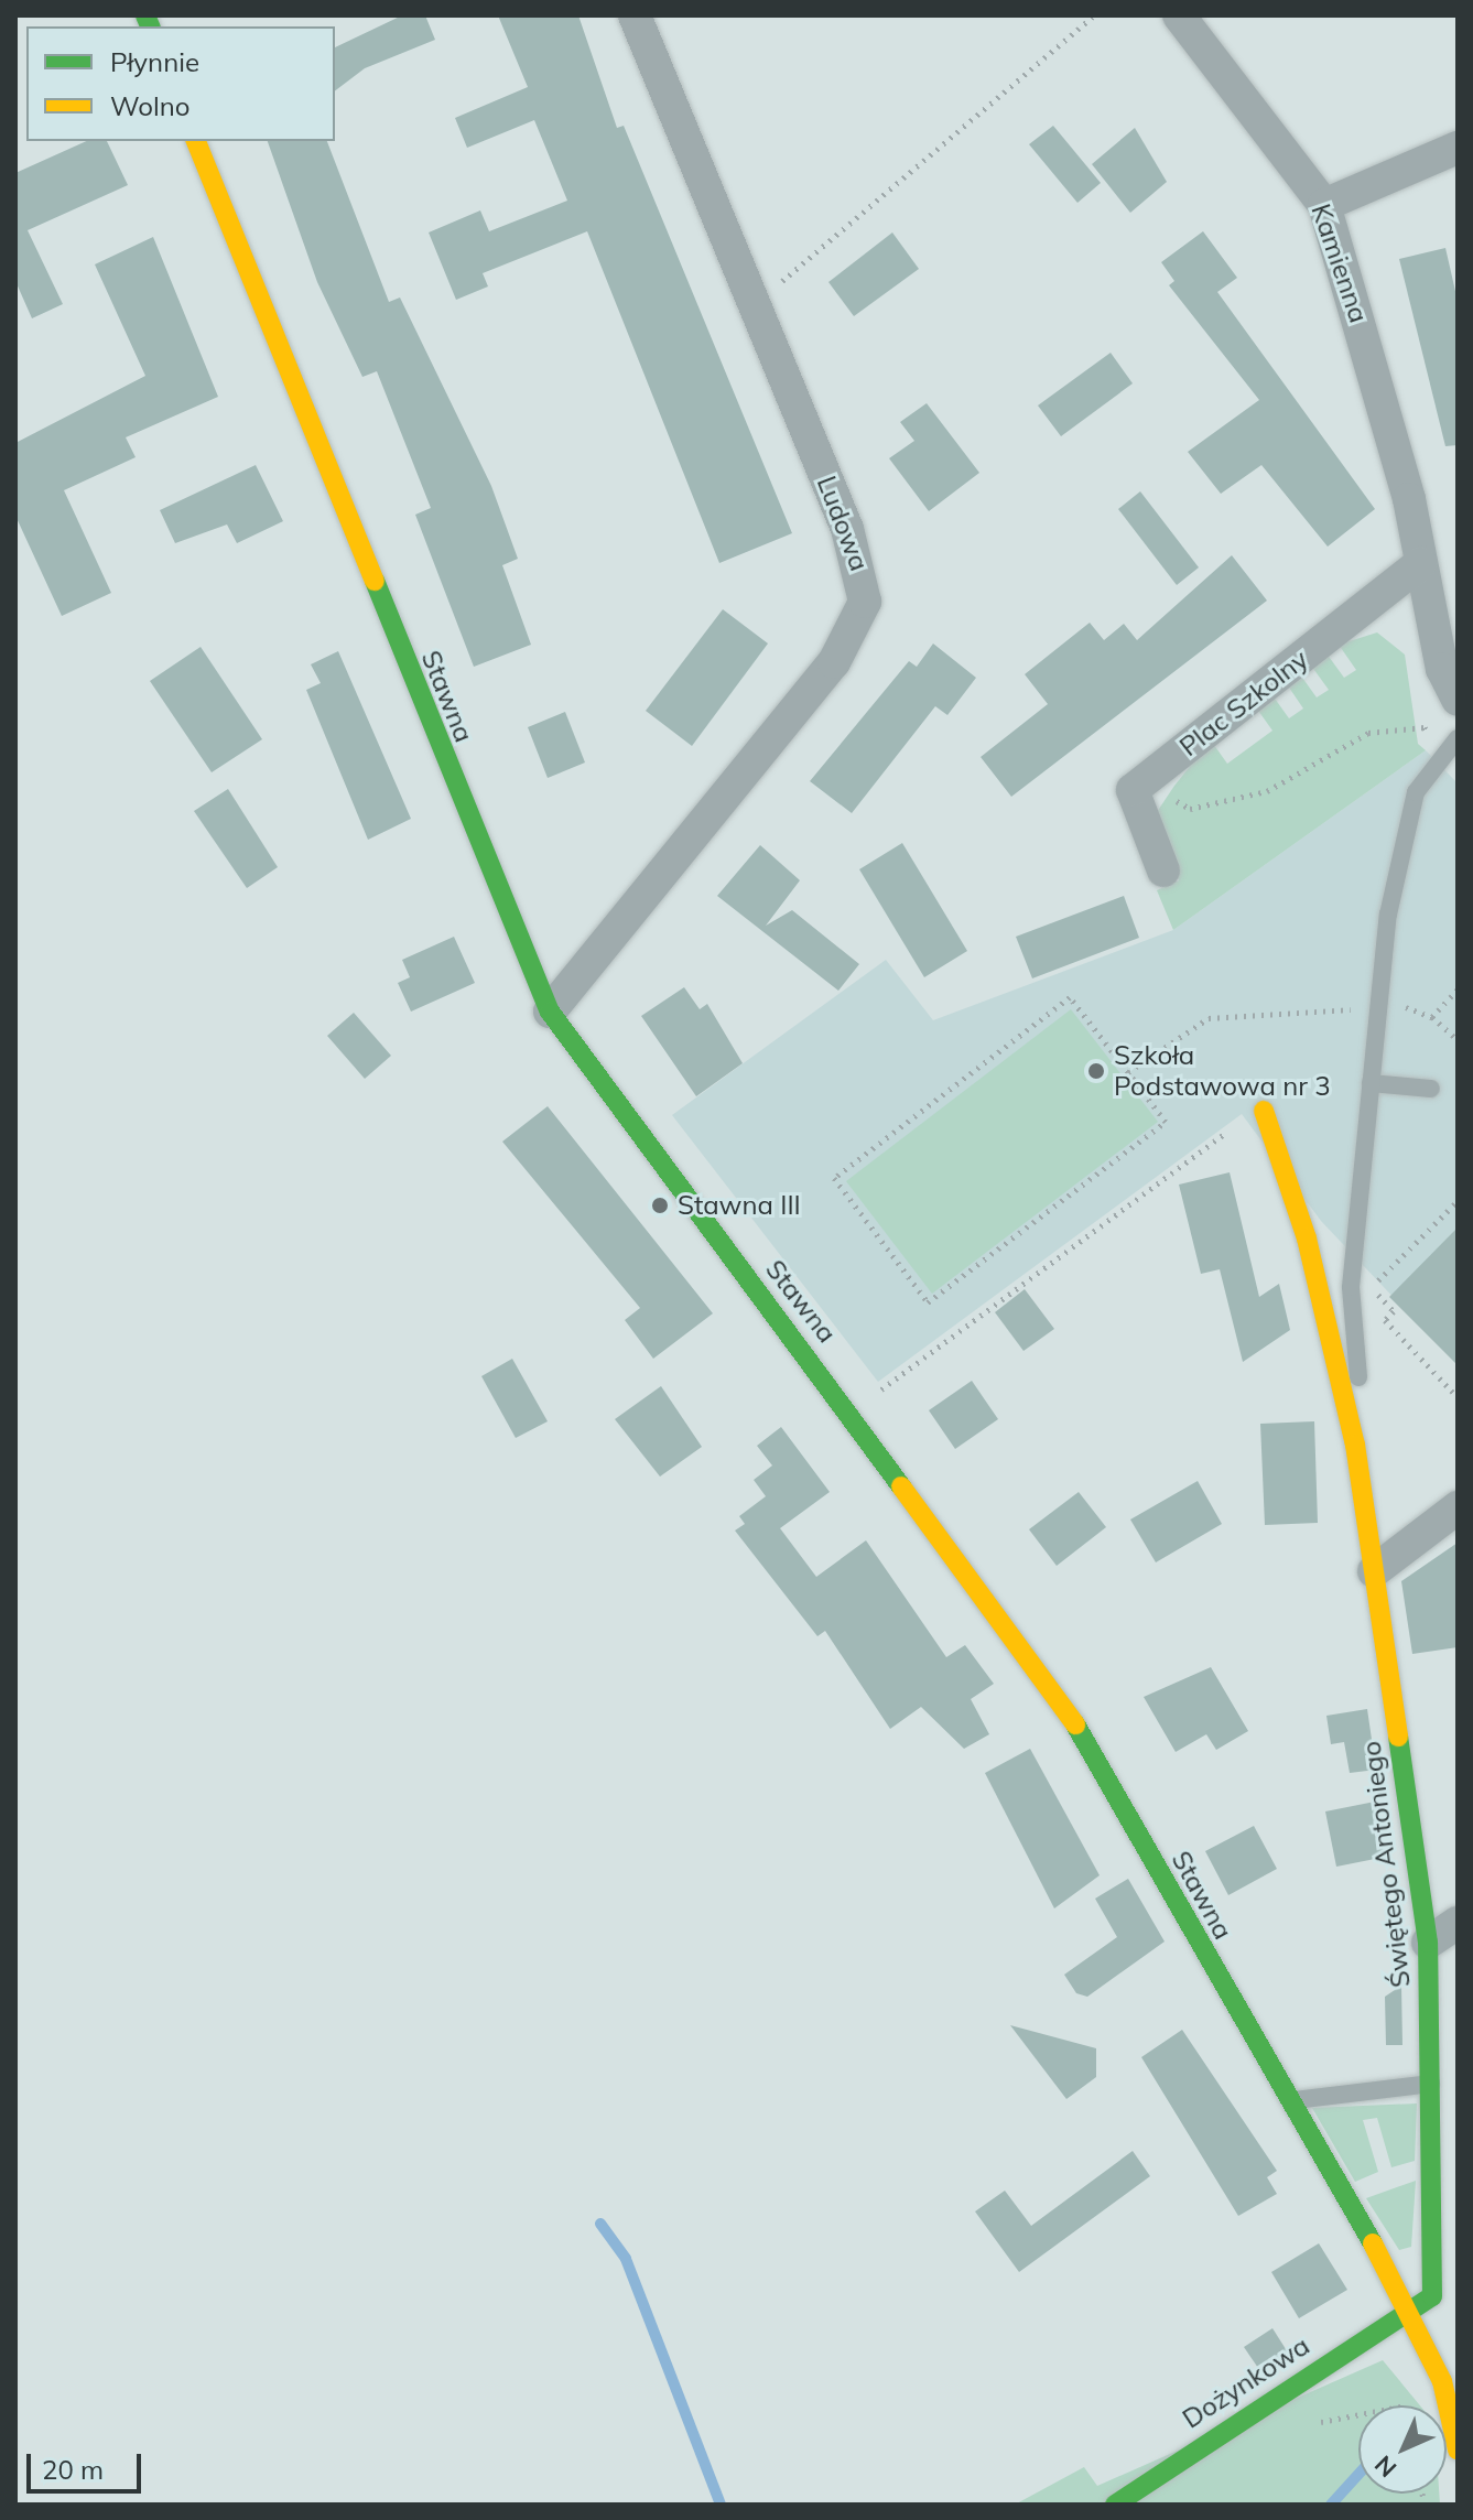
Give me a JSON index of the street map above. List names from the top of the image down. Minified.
{"streets":{"street":["Kamienna","Ludowa","Stawna","Plac Szkolny","Świętego Antoniego","Dożynkowa"]},"crossings":[["Kamienna","Plac Szkolny"],["Ludowa","Stawna"],["Stawna","Świętego Antoniego"],["Stawna","Dożynkowa"],["Świętego Antoniego","Dożynkowa"]],"places":["Szkoła Podstawowa nr 3","Stawna III"],"legend":["Płynnie","Wolno"],"scale_bar":"20 m","north":"bottom left"}
